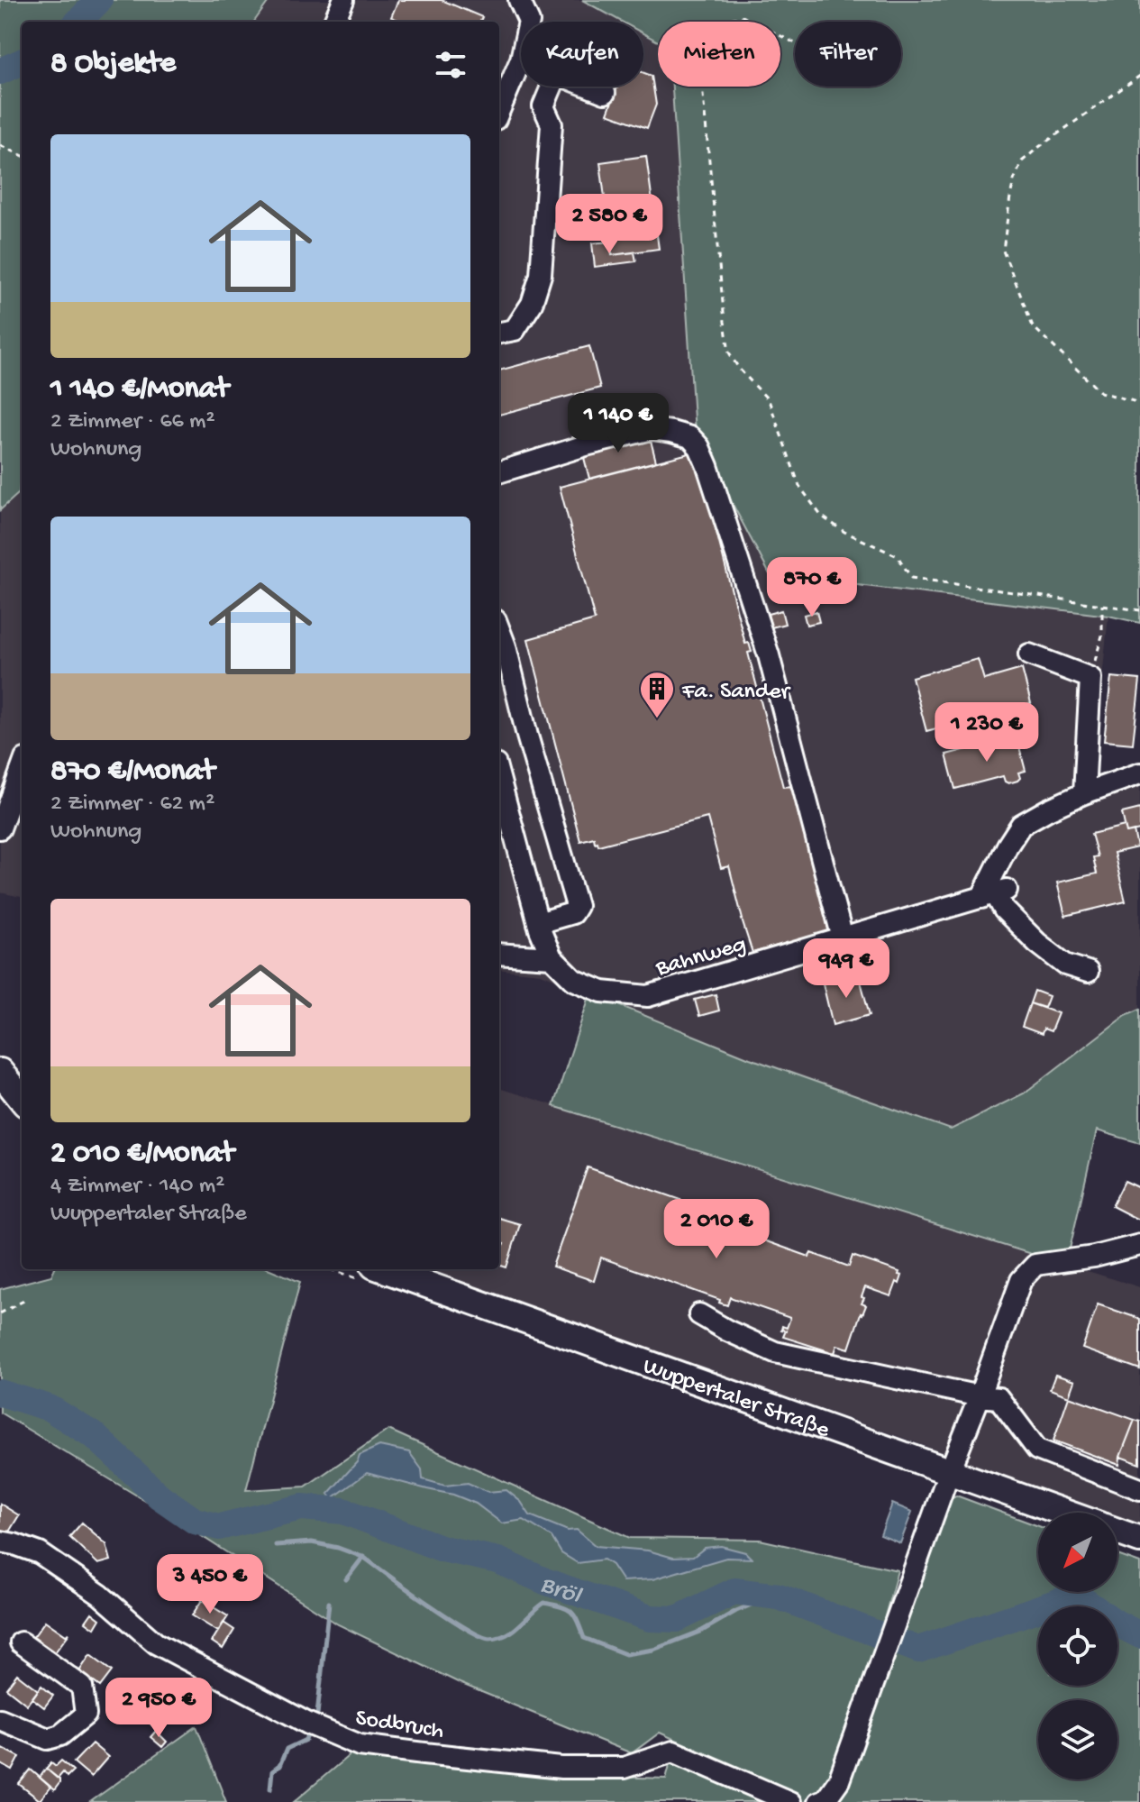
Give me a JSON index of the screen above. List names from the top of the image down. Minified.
{"streets":{"main road":["Wuppertaler Straße"],"street":["Bahnweg","Sodbruch"]},"water":["Bröl"],"places":{"building":["Fa. Sander"]},"north":"bottom left","page":{"chip":["Kaufen","Mieten","Filter"],"heading":"8 Objekte","list":[{"name":"1 140 €/Monat","note":"2 Zimmer · 66 m² · Wohnung"},{"name":"870 €/Monat","note":"2 Zimmer · 62 m² · Wohnung"},{"name":"2 010 €/Monat","note":"4 Zimmer · 140 m² · Wuppertaler Straße"}],"price":["2 580 €","1 140 €","870 €","1 230 €","949 €","2 010 €","3 450 €","2 950 €"]}}
